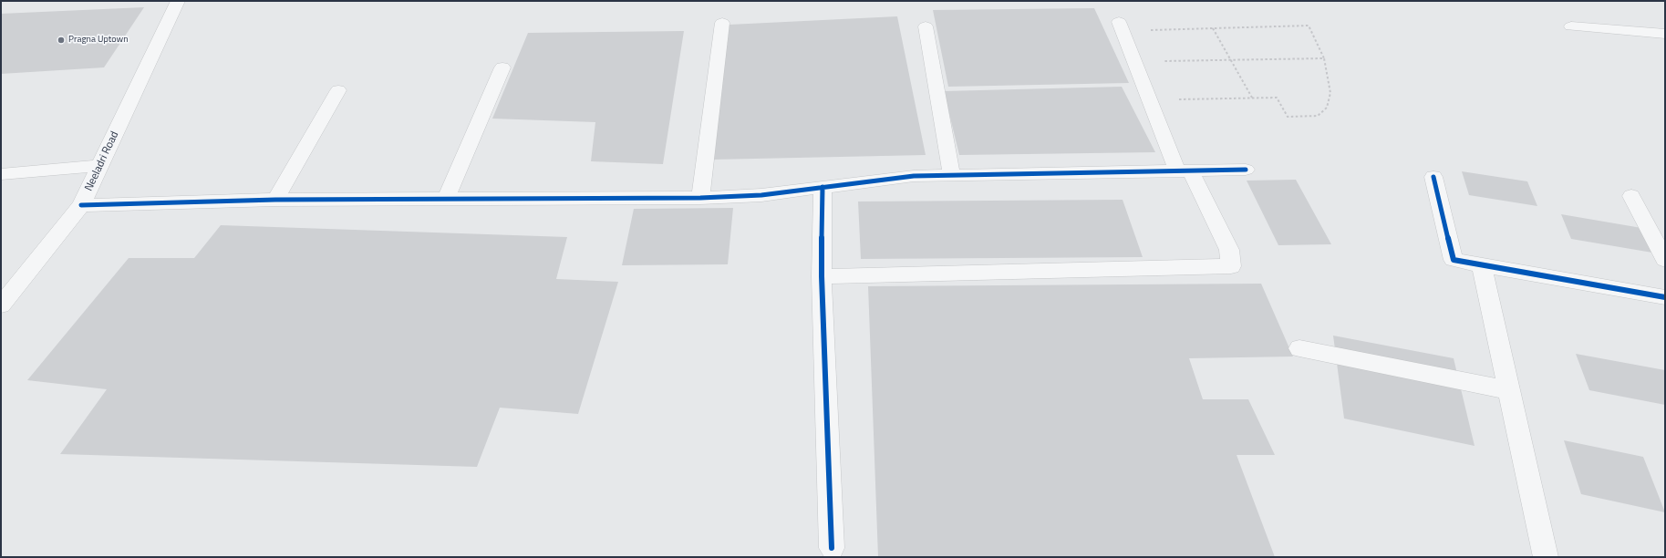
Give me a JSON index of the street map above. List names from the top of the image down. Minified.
{"streets":{"street":["Neeladri Road"]},"places":["Pragna Uptown"]}
